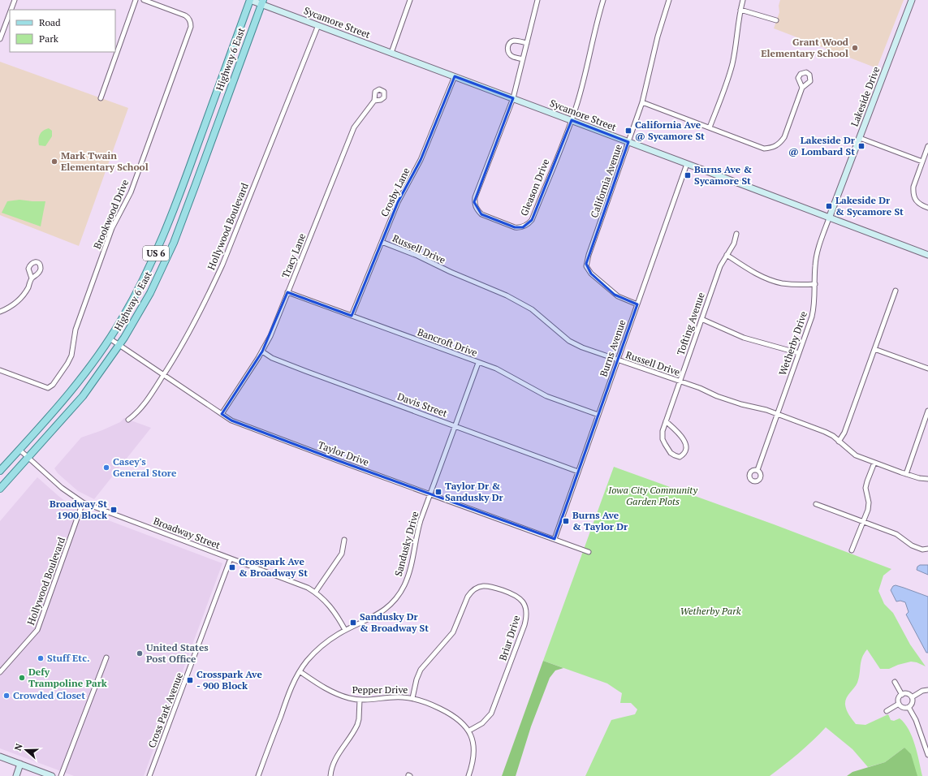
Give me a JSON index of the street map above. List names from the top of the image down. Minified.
{"streets":{"main road":["Highway 6 East","US 6"],"street":["Sycamore Street","Lakeside Drive","California Avenue","Gleason Drive","Crosby Lane","Brookwood Drive","Hollywood Boulevard","Russell Drive","Tracy Lane","Tofting Avenue","Bancroft Drive","Wetherby Drive","Burns Avenue","Davis Street","Taylor Drive","Broadway Street","Sandusky Drive","Briar Drive","Pepper Drive","Cross Park Avenue"]},"crossings":[["Sycamore Street","Highway 6 East"],["Sycamore Street","Lakeside Drive"],["Sycamore Street","California Avenue"],["Sycamore Street","Gleason Drive"],["Sycamore Street","Crosby Lane"],["Sycamore Street","Hollywood Boulevard"],["Sycamore Street","Wetherby Drive"],["Sycamore Street","Burns Avenue"],["Highway 6 East","Taylor Drive"],["Highway 6 East","Broadway Street"],["Lakeside Drive","Wetherby Drive"],["California Avenue","Burns Avenue"],["Crosby Lane","Russell Drive"],["Crosby Lane","Bancroft Drive"],["Hollywood Boulevard","Taylor Drive"],["Hollywood Boulevard","Broadway Street"],["Russell Drive","Tofting Avenue"],["Russell Drive","Wetherby Drive"],["Russell Drive","Burns Avenue"],["Tracy Lane","Bancroft Drive"],["Tracy Lane","Davis Street"],["Tracy Lane","Taylor Drive"],["Bancroft Drive","Burns Avenue"],["Bancroft Drive","Sandusky Drive"],["Burns Avenue","Davis Street"],["Burns Avenue","Taylor Drive"],["Davis Street","Sandusky Drive"],["Taylor Drive","Sandusky Drive"],["Broadway Street","Sandusky Drive"],["Broadway Street","Cross Park Avenue"],["Sandusky Drive","Pepper Drive"],["Briar Drive","Pepper Drive"]],"parks":["Iowa City Community Garden Plots","Wetherby Park"],"places":{"other":["Grant Wood Elementary School","Mark Twain Elementary School","Casey's General Store","United States Post Office","Stuff Etc.","Defy Trampoline Park","Crowded Closet"],"transit":["California Ave @ Sycamore St","Lakeside Dr @ Lombard St","Burns Ave & Sycamore St","Lakeside Dr & Sycamore St","Taylor Dr & Sandusky Dr","Broadway St 1900 Block","Burns Ave & Taylor Dr","Crosspark Ave & Broadway St","Sandusky Dr & Broadway St","Crosspark Ave - 900 Block"]},"legend":["Road","Park"],"north":"left"}
